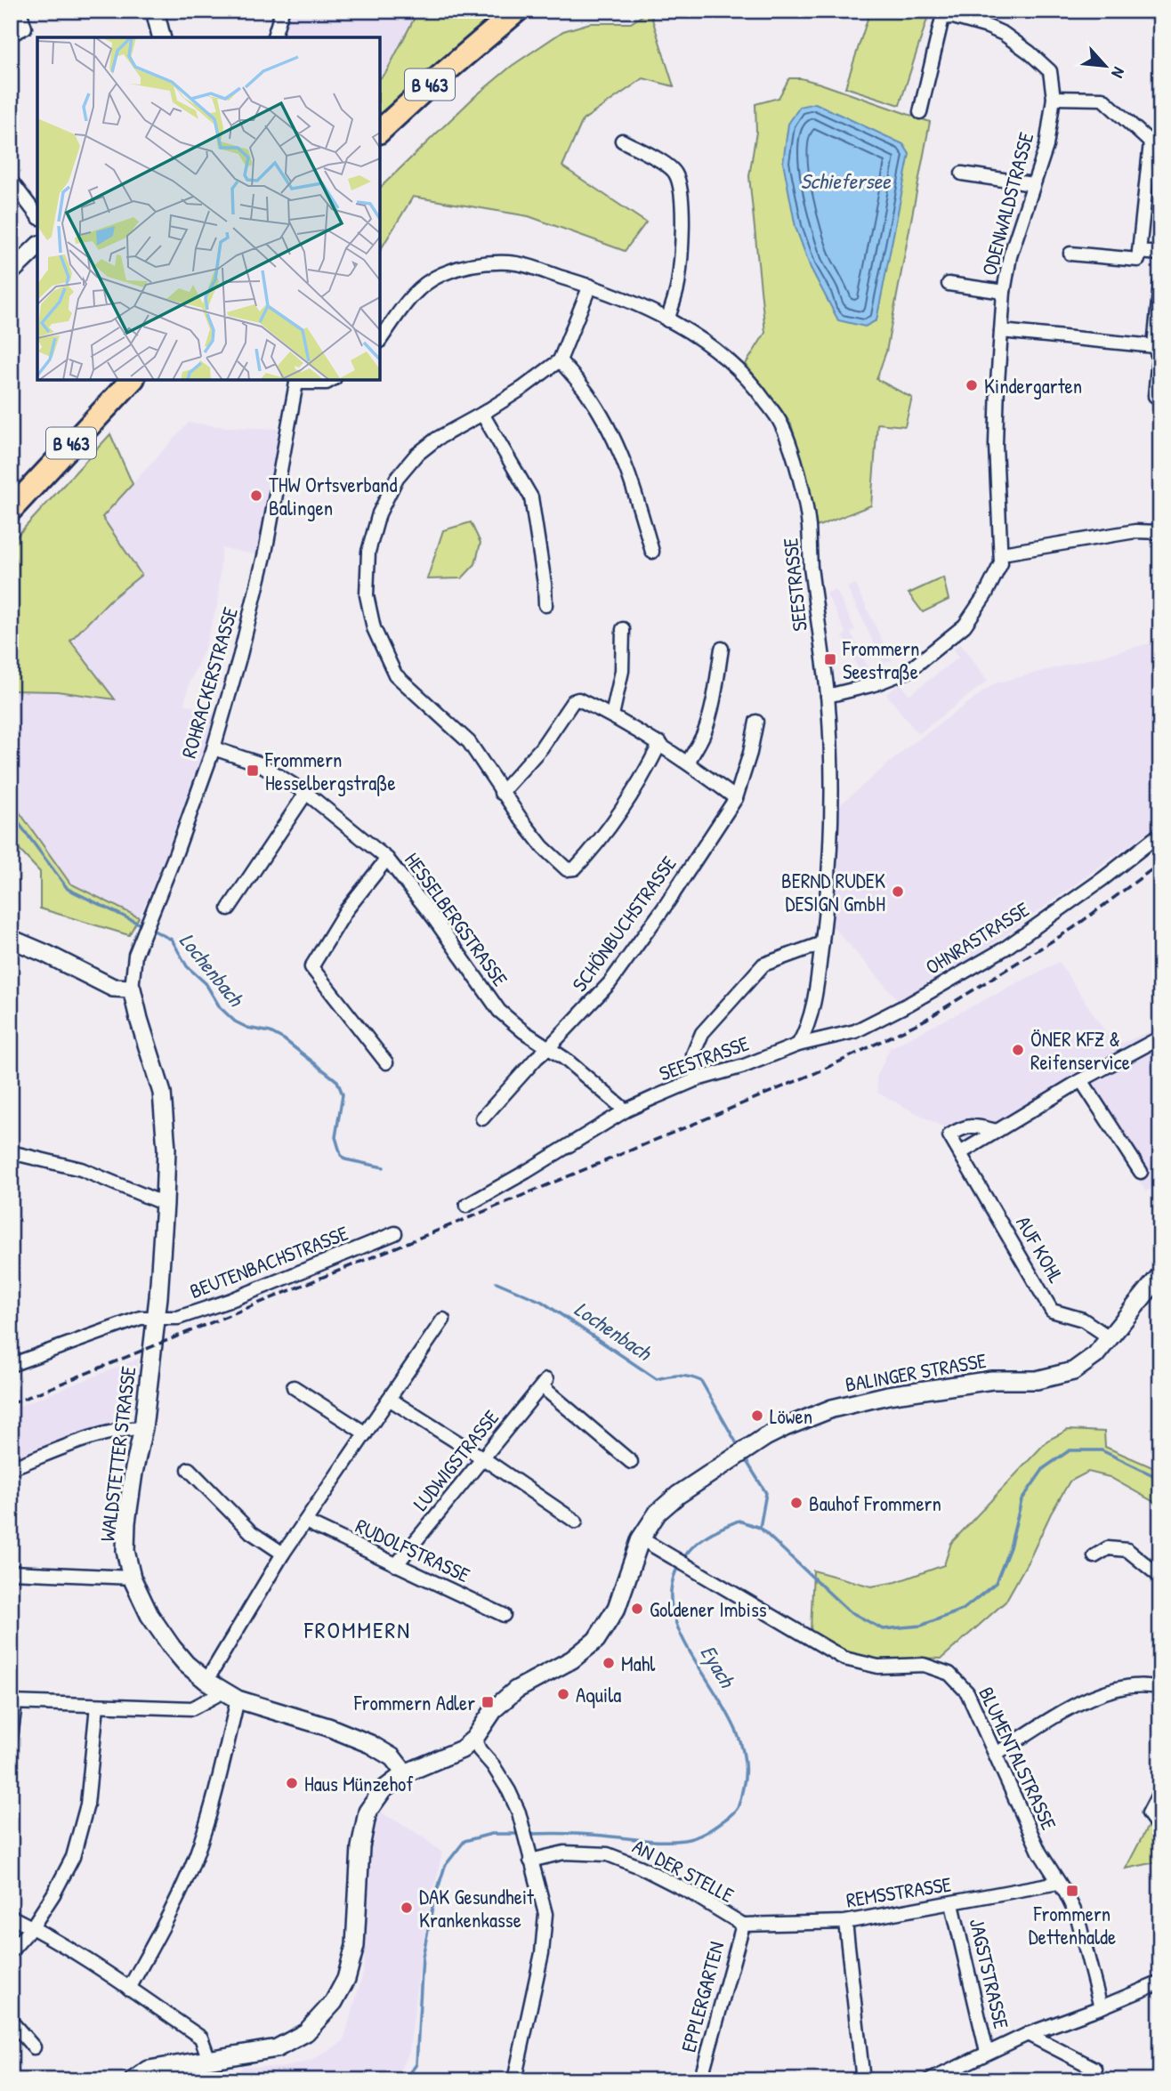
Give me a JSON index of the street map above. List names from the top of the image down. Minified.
{"streets":{"highway":["B 463"],"main road":["BALINGER STRASSE","WALDSTETTER STRASSE"],"street":["ODENWALDSTRASSE","SEESTRASSE","ROHRACKERSTRASSE","HESSELBERGSTRASSE","SCHÖNBUCHSTRASSE","OHNRASTRASSE","AUF KOHL","BEUTENBACHSTRASSE","LUDWIGSTRASSE","RUDOLFSTRASSE","BLUMENTALSTRASSE","AN DER STELLE","REMSSTRASSE","JAGSTSTRASSE","EPPLERGARTEN"]},"crossings":[["ODENWALDSTRASSE","SEESTRASSE"],["SEESTRASSE","HESSELBERGSTRASSE"],["SEESTRASSE","OHNRASTRASSE"],["ROHRACKERSTRASSE","HESSELBERGSTRASSE"],["ROHRACKERSTRASSE","WALDSTETTER STRASSE"],["HESSELBERGSTRASSE","SCHÖNBUCHSTRASSE"],["AUF KOHL","BALINGER STRASSE"],["BEUTENBACHSTRASSE","WALDSTETTER STRASSE"],["BALINGER STRASSE","WALDSTETTER STRASSE"],["BALINGER STRASSE","BLUMENTALSTRASSE"],["LUDWIGSTRASSE","RUDOLFSTRASSE"],["BLUMENTALSTRASSE","REMSSTRASSE"],["AN DER STELLE","REMSSTRASSE"],["AN DER STELLE","EPPLERGARTEN"],["REMSSTRASSE","JAGSTSTRASSE"],["REMSSTRASSE","EPPLERGARTEN"]],"districts":["FROMMERN"],"water":["Schiefersee","Lochenbach","Eyach"],"places":{"other":["Kindergarten","THW Ortsverband Balingen","BERND RUDEK DESIGN GmbH","ÖNER KFZ & Reifenservice","Löwen","Bauhof Frommern","Goldener Imbiss","Mahl","Aquila","Haus Münzehof","DAK Gesundheit Krankenkasse"],"transit":["Frommern Seestraße","Frommern Hesselbergstraße","Frommern Adler","Frommern Dettenhalde"]},"north":"bottom right"}
